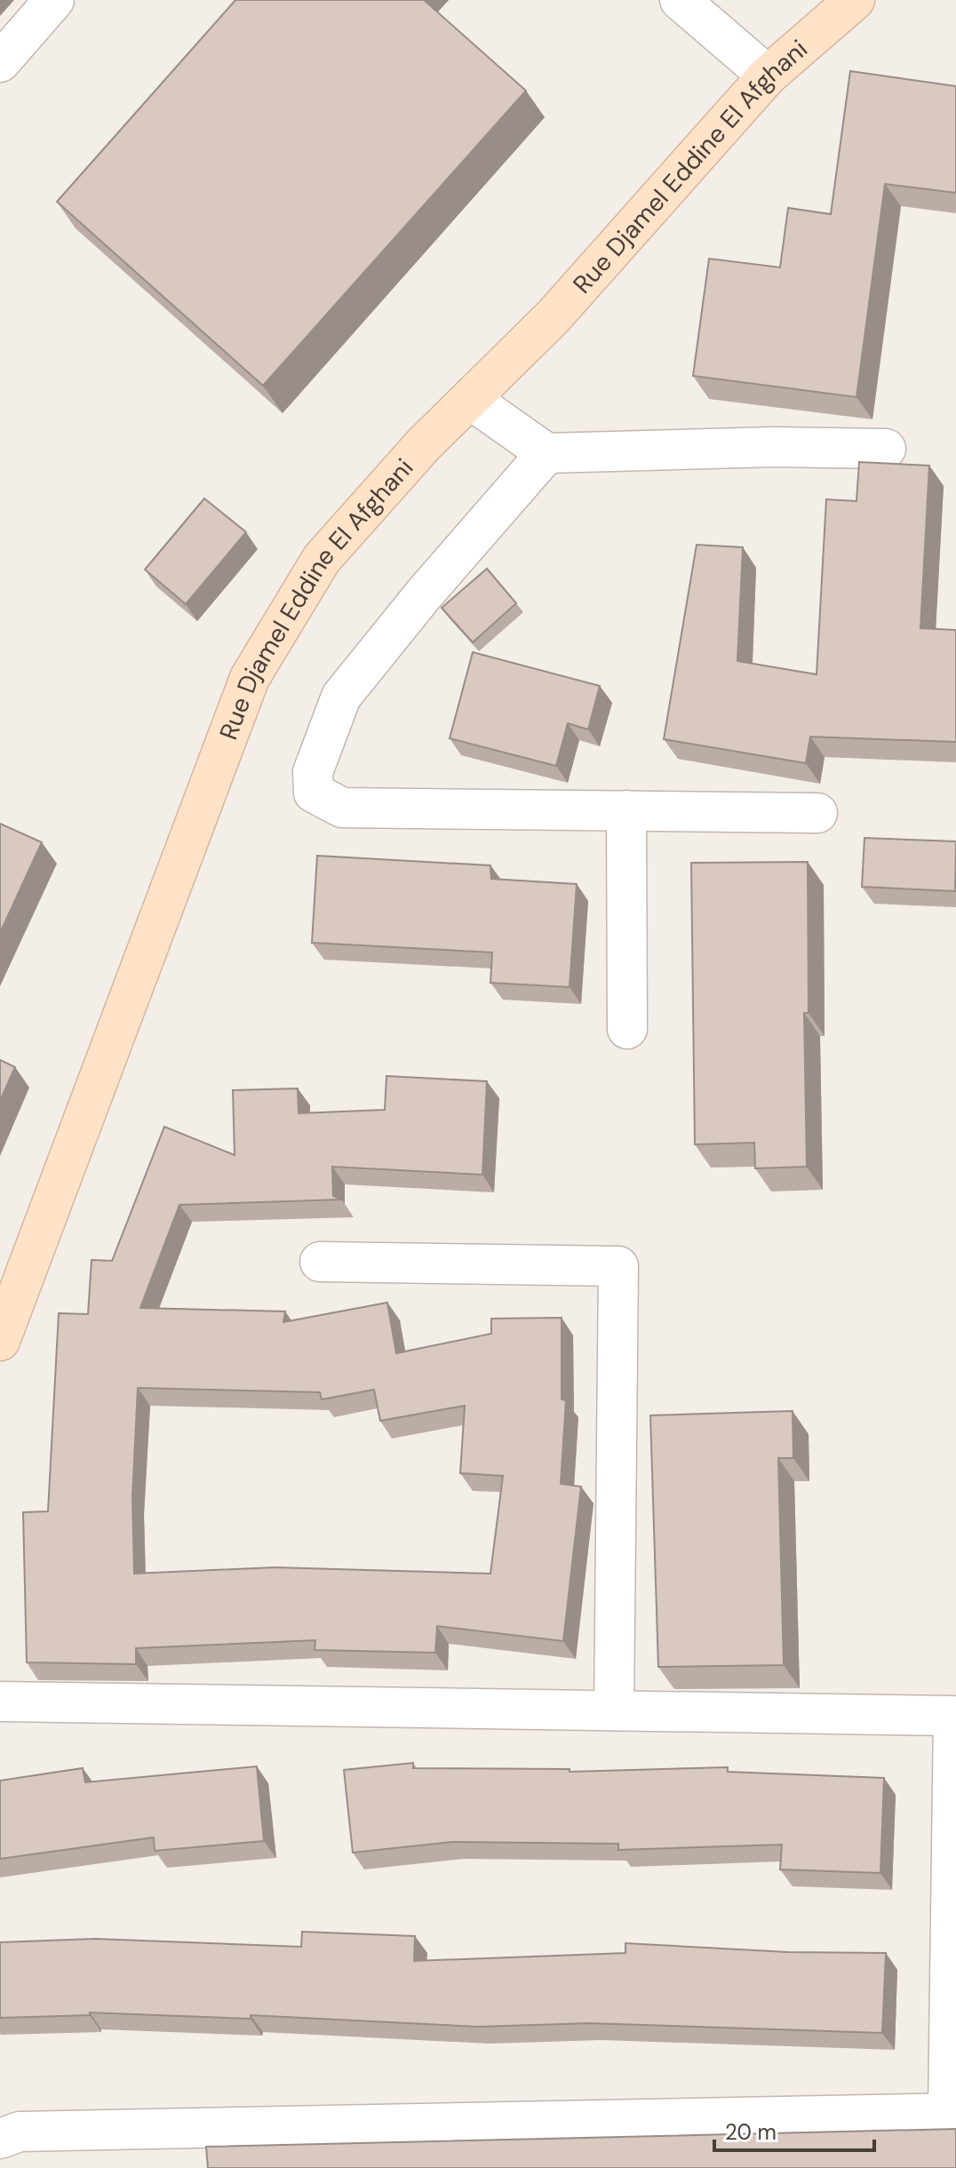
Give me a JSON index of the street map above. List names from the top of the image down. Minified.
{"streets":{"main road":["Rue Djamel Eddine El Afghani"]},"scale_bar":"20 m"}
